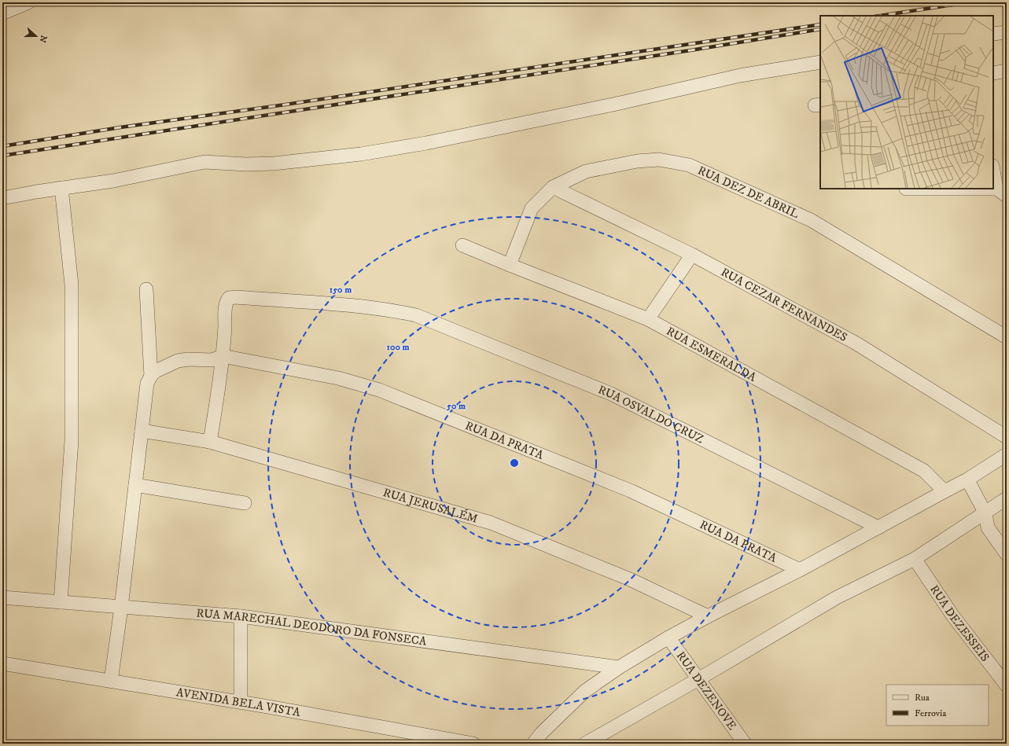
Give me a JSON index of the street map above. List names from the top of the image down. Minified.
{"streets":{"street":["RUA DEZ DE ABRIL","RUA CEZAR FERNANDES","RUA ESMERALDA","RUA OSVALDO CRUZ","RUA DA PRATA","RUA JERUSALÉM","RUA DEZESSEIS","RUA MARECHAL DEODORO DA FONSECA","RUA DEZENOVE","AVENIDA BELA VISTA"]},"crossings":[["RUA DEZ DE ABRIL","RUA CEZAR FERNANDES"],["RUA DEZ DE ABRIL","RUA ESMERALDA"],["RUA OSVALDO CRUZ","RUA DA PRATA"]],"legend":["Rua","Ferrovia"],"north":"right","rings":["150 m","100 m","50 m"]}
